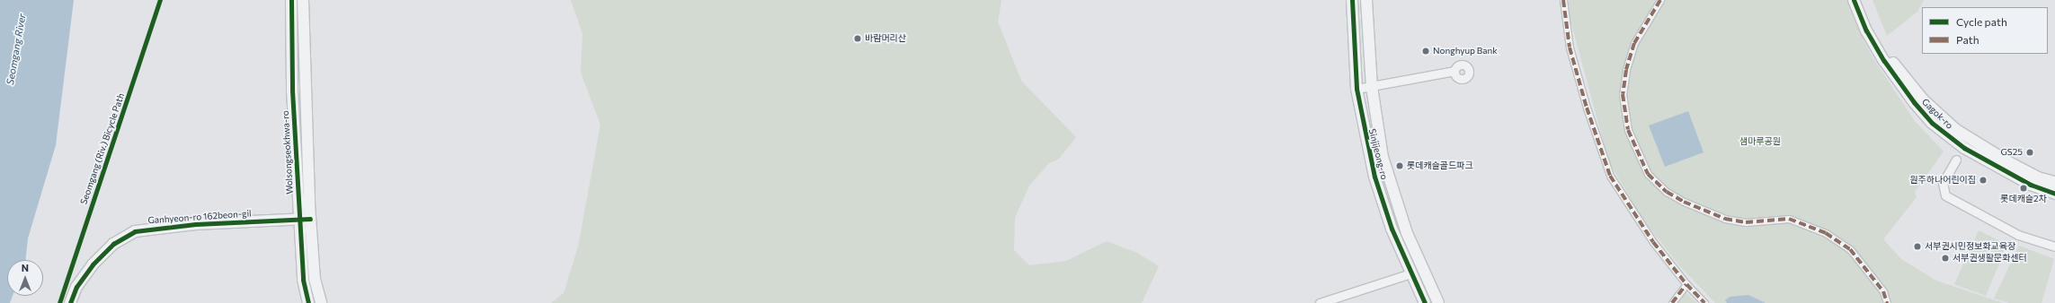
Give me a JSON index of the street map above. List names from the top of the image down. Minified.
{"streets":{"street":["Gagok-ro","Wolsongseokhwa-ro","Sinjijeong-ro","Ganhyeon-ro 162beon-gil"],"cycle path":["Seomgang (Riv.) Bicycle Path"]},"crossings":[["Wolsongseokhwa-ro","Ganhyeon-ro 162beon-gil"]],"water":["Seomgang River"],"parks":["샘마루공원"],"places":["바람머리산","Nonghyup Bank","GS25","롯데캐슬골드파크","원주하나어린이집","롯데캐슬2차","서부권시민정보화교육장","서부권생활문화센터"],"legend":["Cycle path","Path"],"north":"top"}
